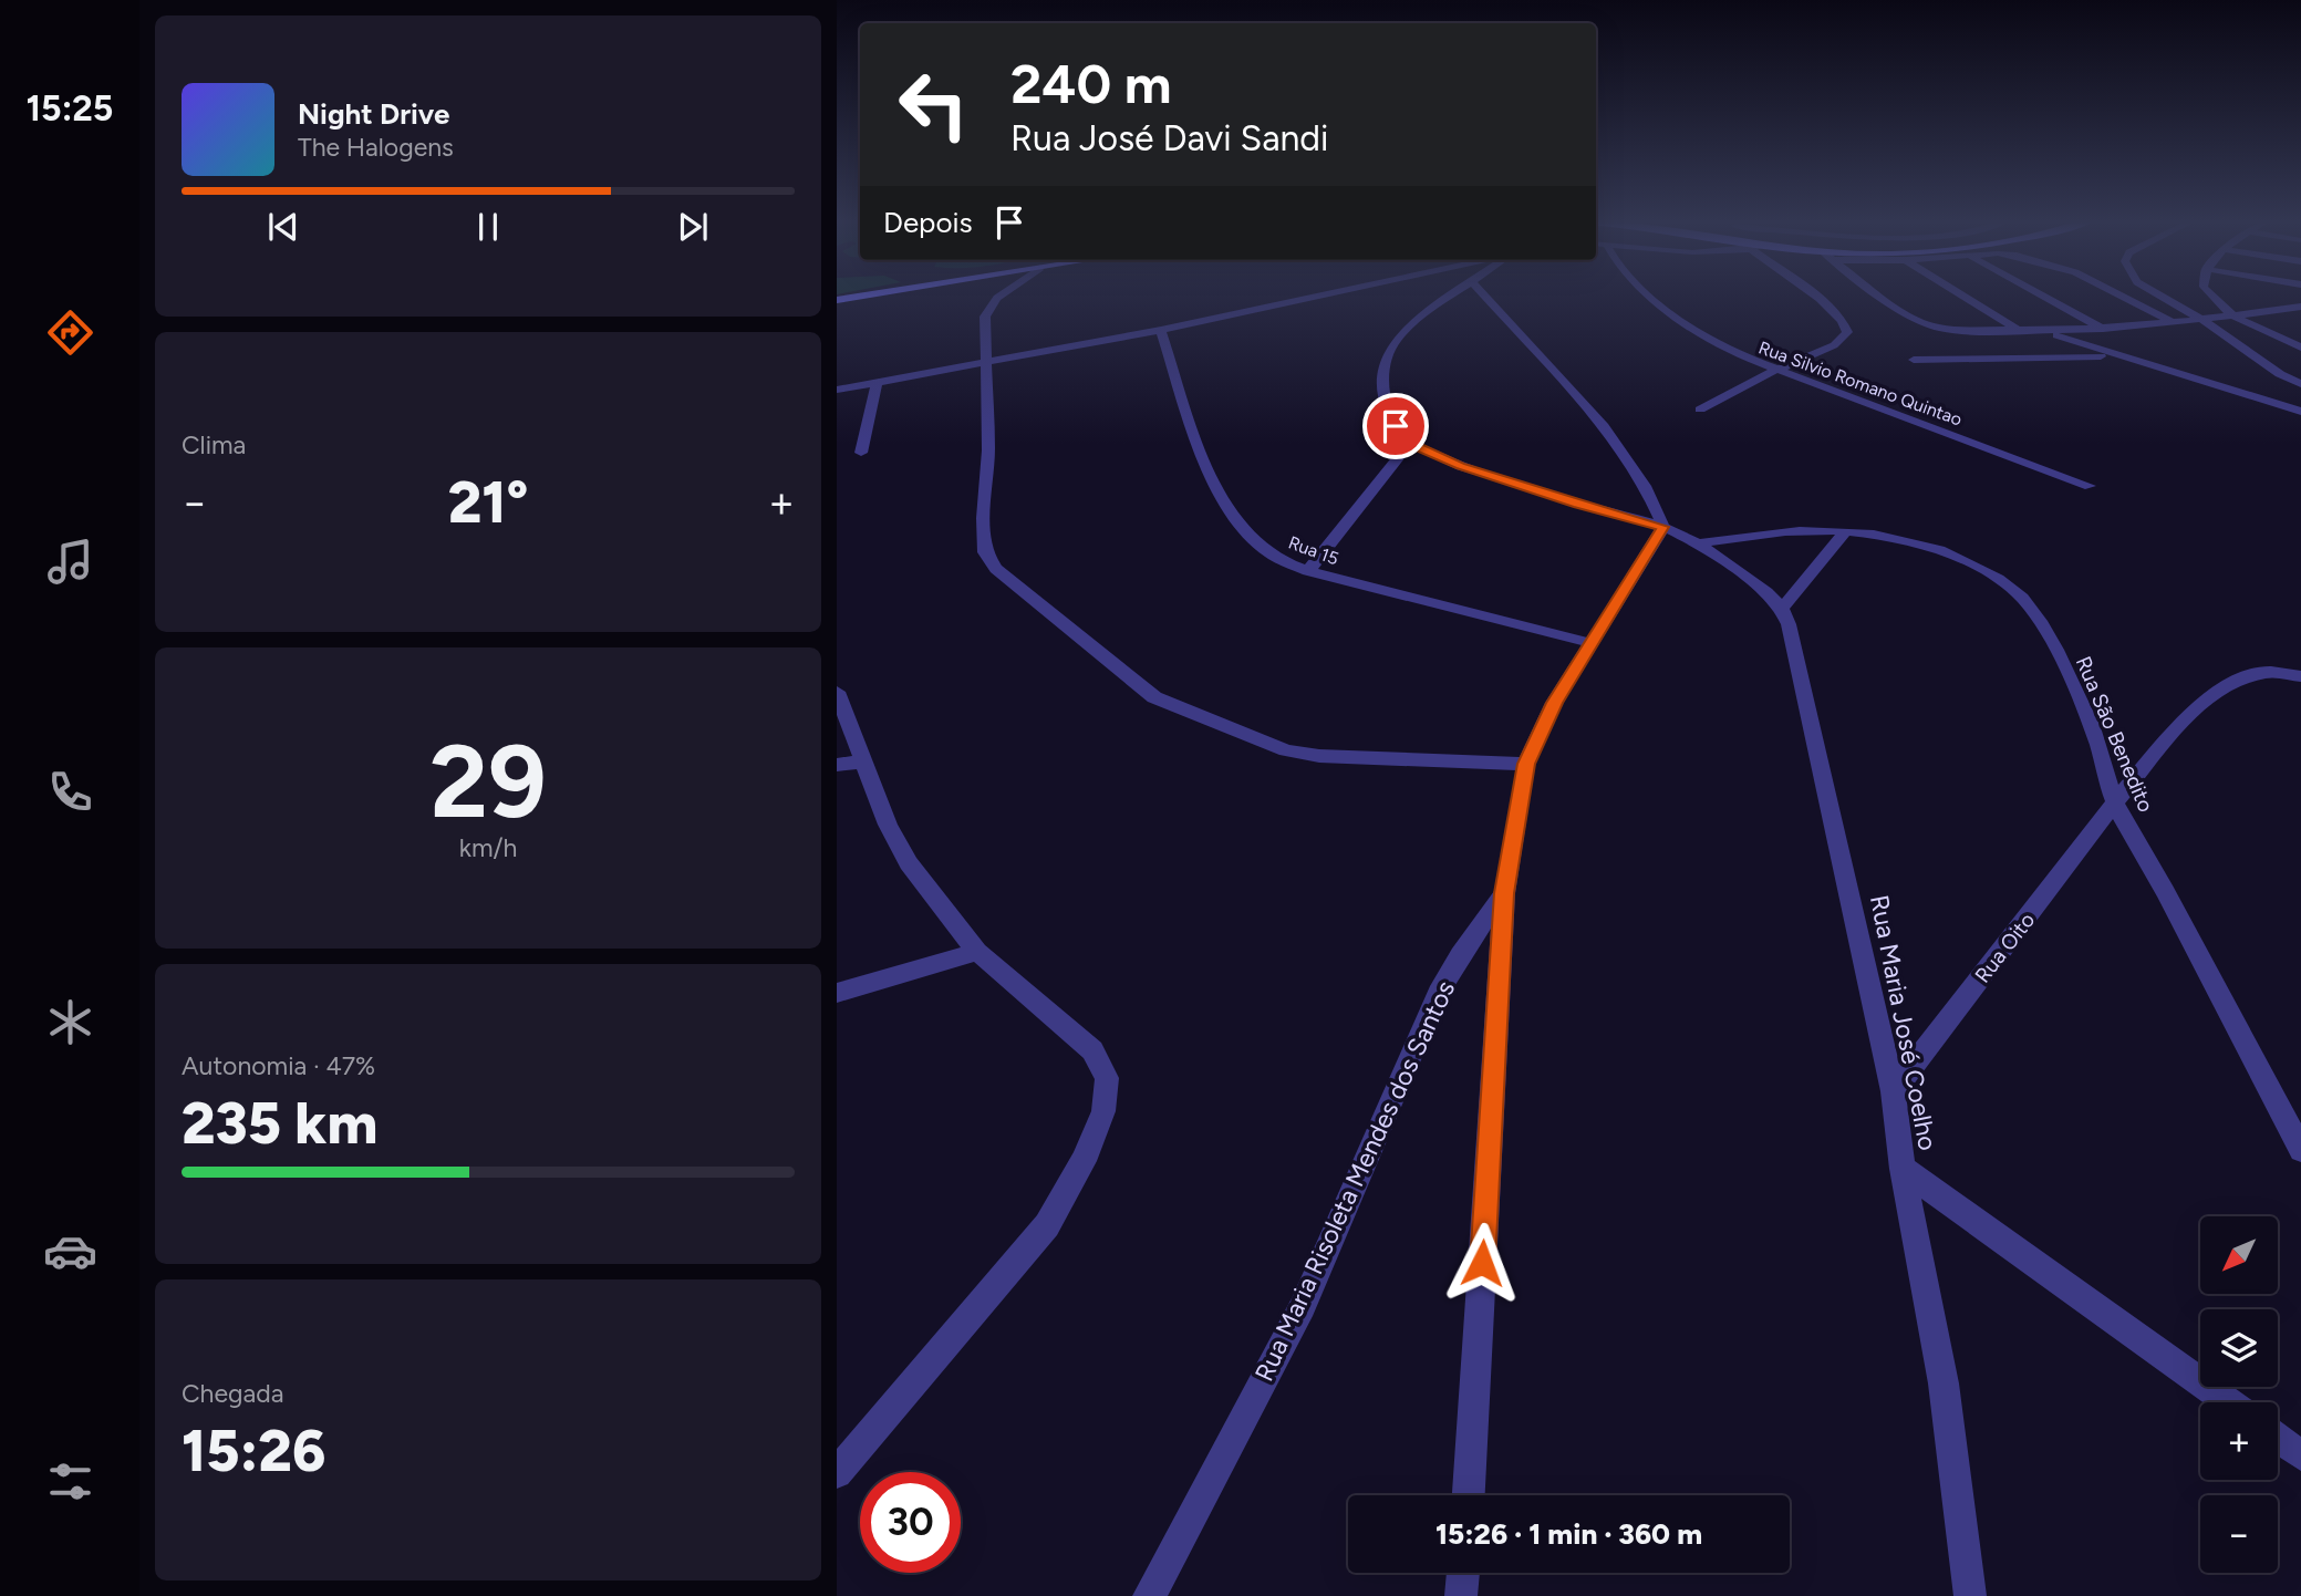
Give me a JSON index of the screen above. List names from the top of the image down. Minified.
{"streets":{"street":["Rua Silvio Romano Quintao","Rua 15","Rua São Benedito","Rua Oito","Rua Maria José Coelho","Rua Maria Risoleta Mendes dos Santos"]},"crossings":[["Rua São Benedito","Rua Oito"],["Rua São Benedito","Rua Maria José Coelho"],["Rua Oito","Rua Maria José Coelho"]],"north":"bottom left","page":{"tabs":"15:25","turn":["240 m","Rua José Davi Sandi"],"song":["Night Drive","The Halogens"],"then":"Depois","tile":["Clima",["29","km/h"],["Autonomia · 47%","235 km"],["Chegada","15:26"]],"heat":["−","21°","+"],"map_buttons":["+","−"],"limit":"30","trip":"15:26 · 1 min · 360 m"}}
